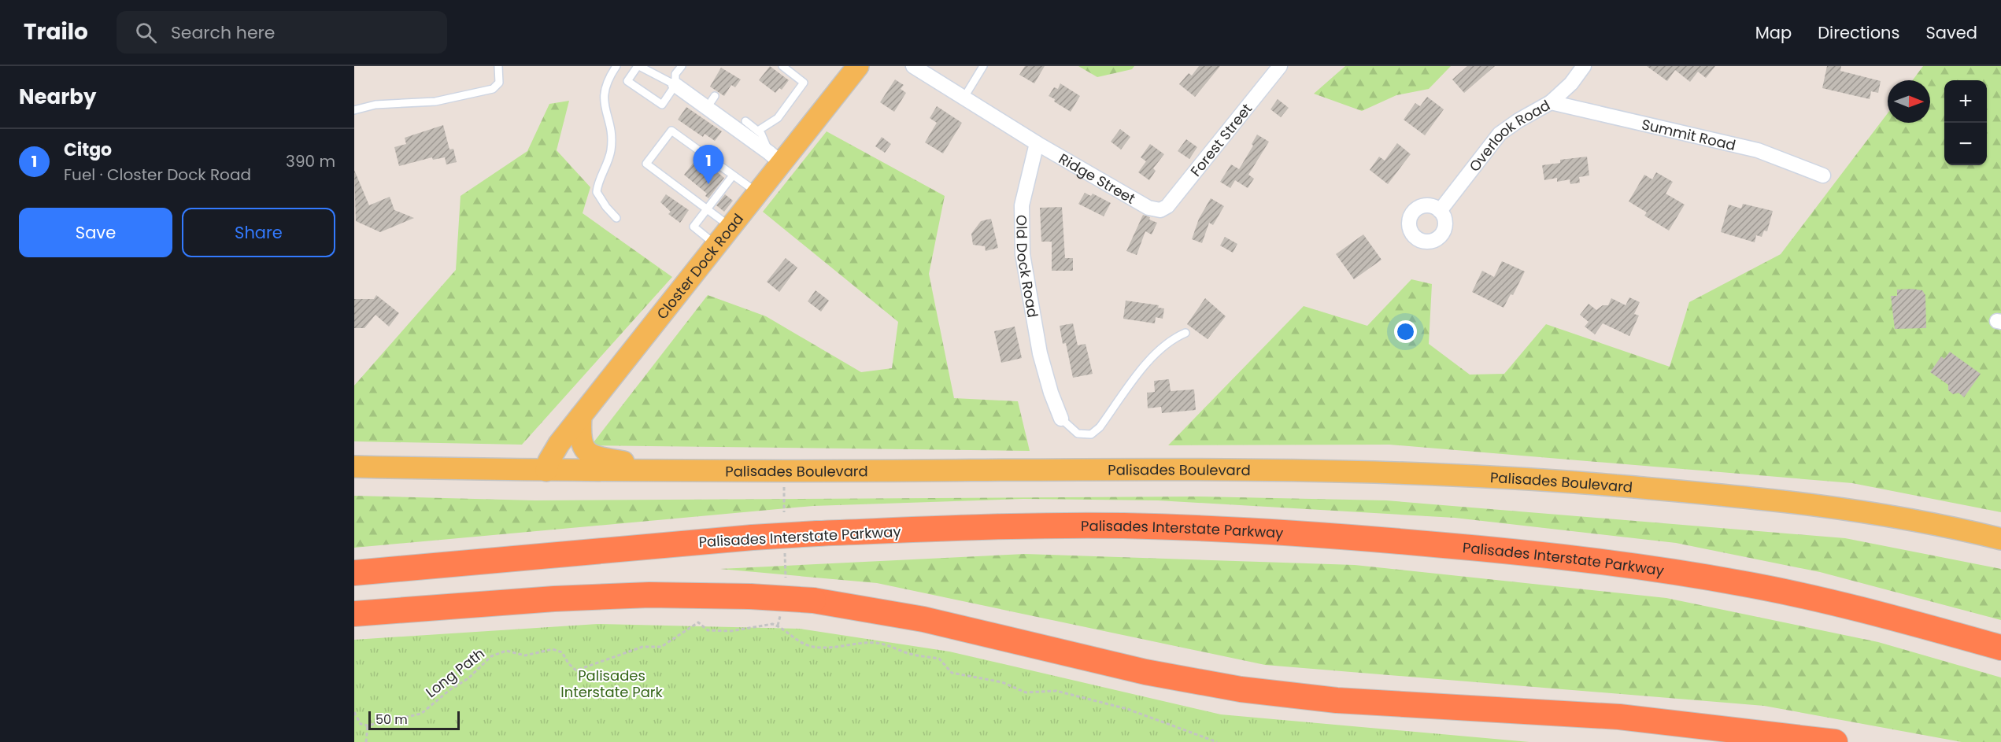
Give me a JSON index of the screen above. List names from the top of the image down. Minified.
{"streets":{"highway":["Palisades Interstate Parkway"],"main road":["Closter Dock Road","Palisades Boulevard"],"street":["Summit Road","Overlook Road","Forest Street","Ridge Street","Old Dock Road"],"path":["Long Path"]},"crossings":[["Summit Road","Overlook Road"],["Forest Street","Ridge Street"],["Ridge Street","Old Dock Road"],["Closter Dock Road","Palisades Boulevard"]],"parks":["Palisades Interstate Park"],"scale_bar":"50 m","north":"right","page":{"header":"Trailo","search":"Search here","nav":["Map","Directions","Saved"],"heading":"Nearby","map_buttons":["+","−"],"list":[{"mark":"1","name":"Citgo","note":"Fuel · Closter Dock Road","value":"390 m"}],"pins":"1","buttons":["Save","Share"],"scale":"50 m"}}
